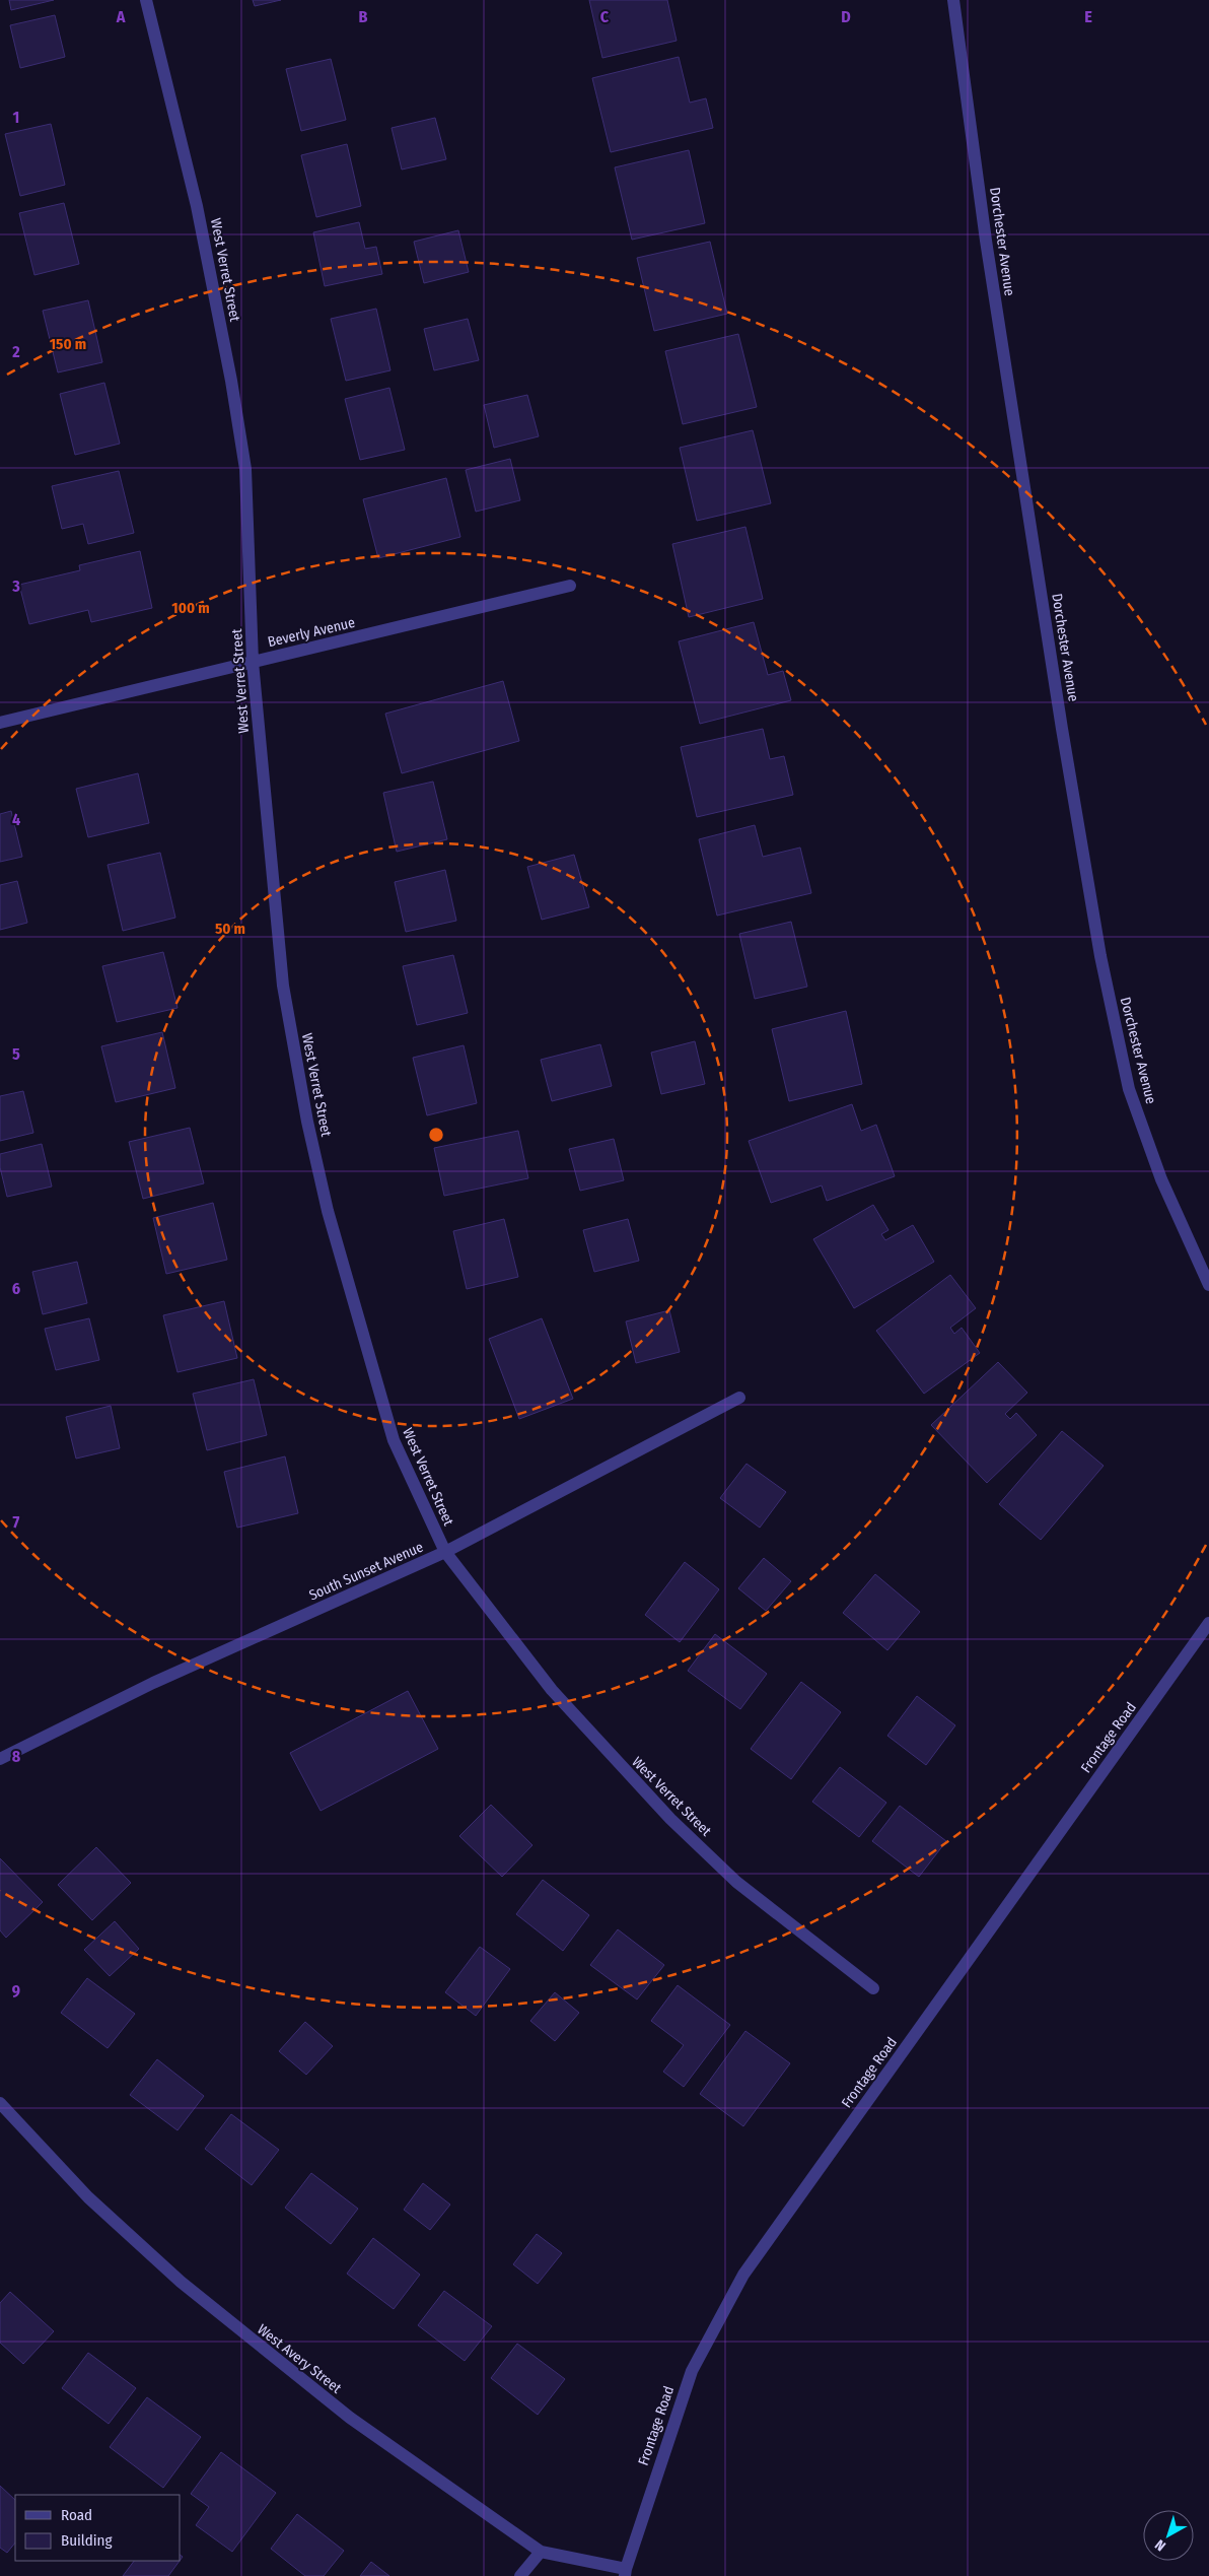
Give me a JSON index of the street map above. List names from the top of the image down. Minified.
{"streets":{"street":["Dorchester Avenue","West Verret Street","Beverly Avenue","South Sunset Avenue","Frontage Road","West Avery Street"]},"crossings":[["West Verret Street","Beverly Avenue"],["West Verret Street","South Sunset Avenue"],["Frontage Road","West Avery Street"]],"legend":["Road","Building"],"north":"bottom left","grid":{"columns":["A","B","C","D","E"],"rows":["1","2","3","4","5","6","7","8","9"]},"rings":["150 m","100 m","50 m"]}
